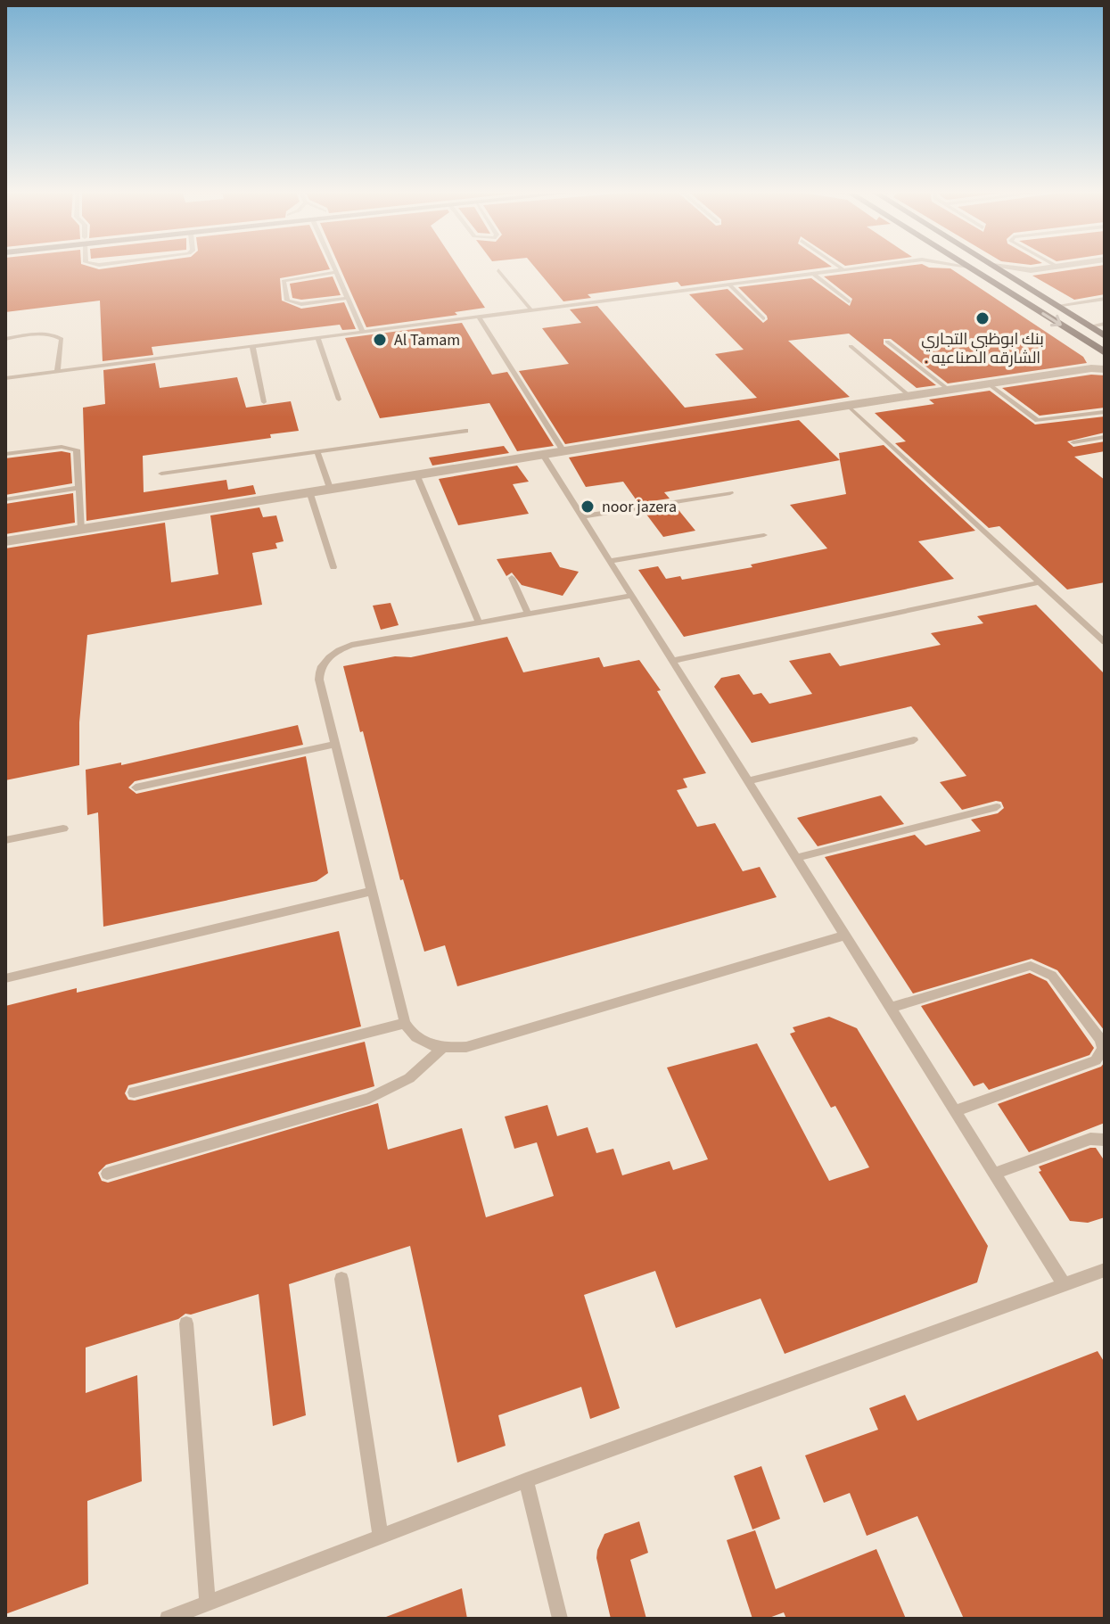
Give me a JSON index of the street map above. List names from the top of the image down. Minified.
{"places":["بنك ابوظبي التجاري . الشارقه الصناعيه","Al Tamam","noor jazera"]}
